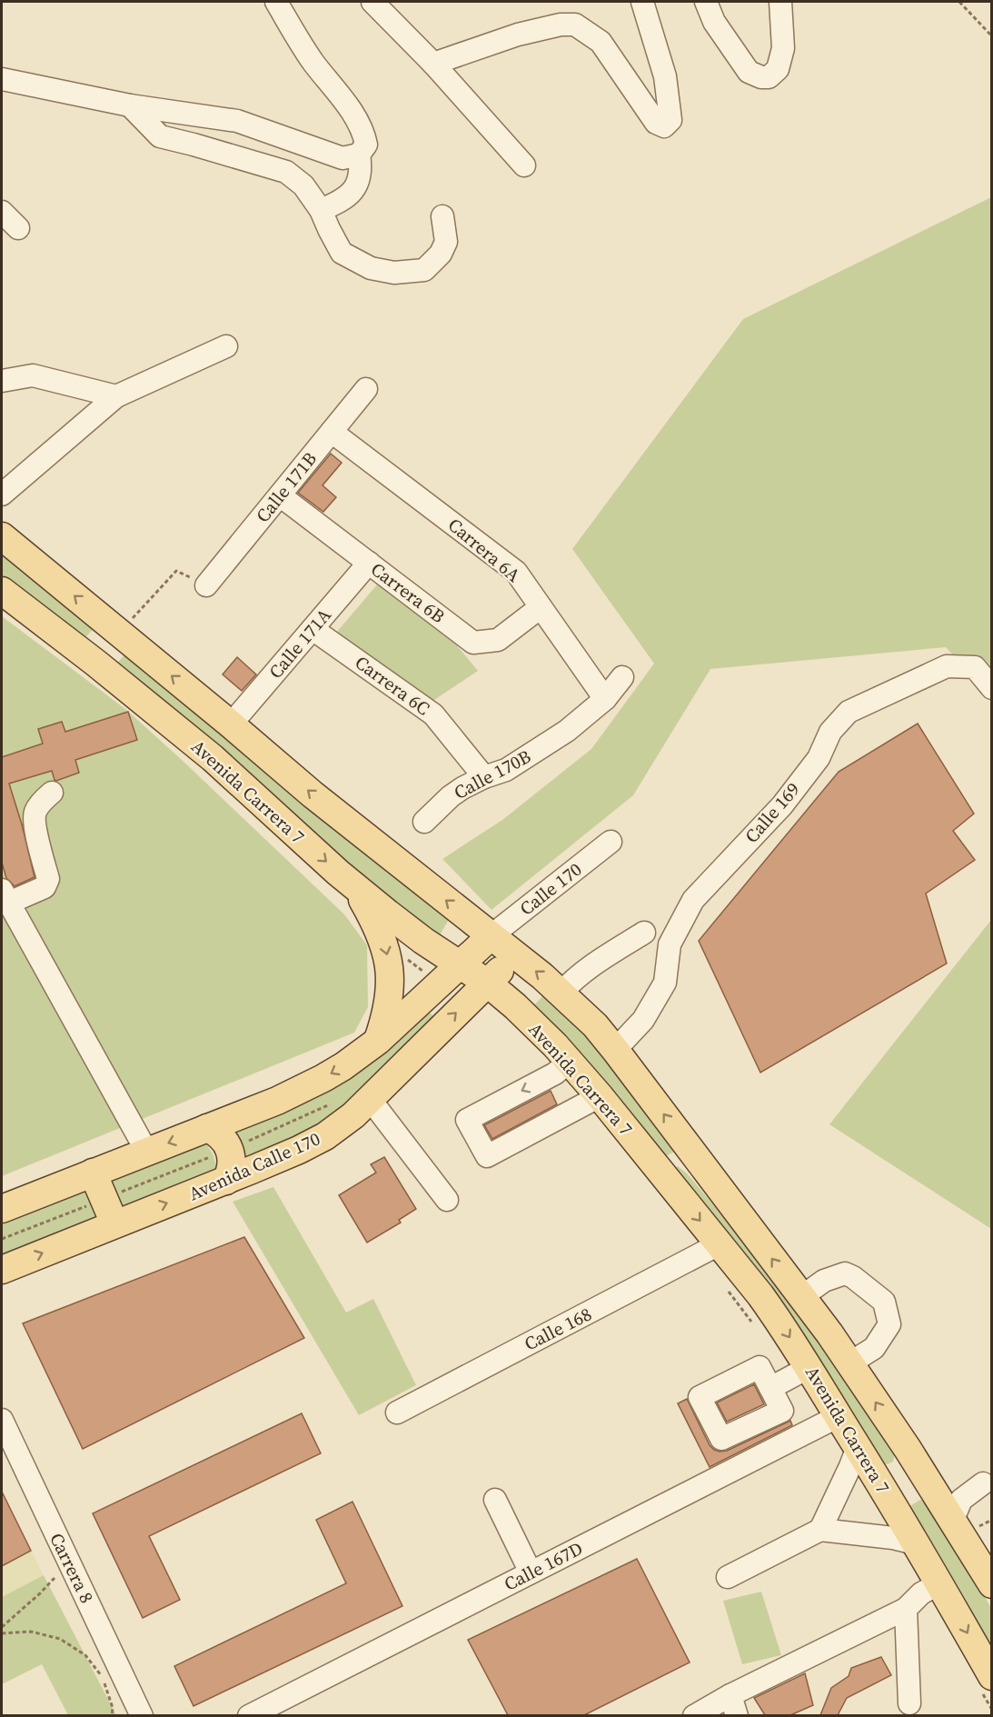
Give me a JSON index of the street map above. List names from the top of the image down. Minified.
{"streets":{"main road":["Avenida Carrera 7","Avenida Calle 170"],"street":["Calle 171B","Carrera 6A","Carrera 6B","Calle 171A","Carrera 6C","Calle 170B","Calle 169","Calle 170","Calle 168","Calle 167D","Carrera 8"]},"crossings":[["Calle 171B","Carrera 6A"],["Calle 171B","Carrera 6B"],["Carrera 6A","Carrera 6B"],["Carrera 6A","Calle 170B"],["Carrera 6B","Calle 171A"],["Calle 171A","Carrera 6C"],["Calle 171A","Avenida Carrera 7"],["Carrera 6C","Calle 170B"],["Avenida Carrera 7","Calle 169"],["Avenida Carrera 7","Calle 170"],["Avenida Carrera 7","Avenida Calle 170"],["Avenida Carrera 7","Calle 168"],["Avenida Carrera 7","Calle 167D"]]}
